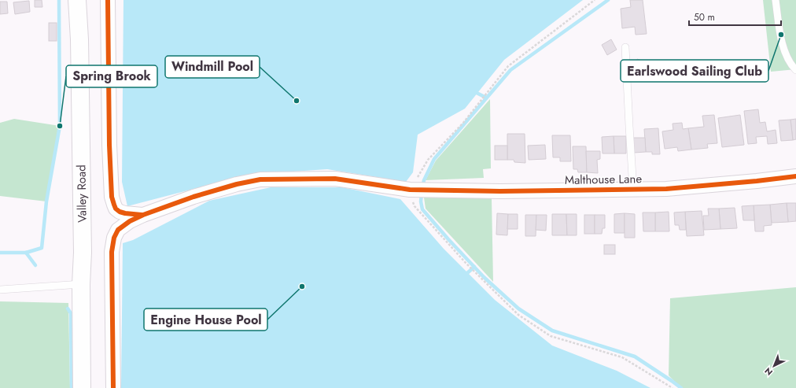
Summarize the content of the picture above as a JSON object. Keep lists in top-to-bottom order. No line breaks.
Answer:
{"streets":{"street":["Malthouse Lane","Valley Road"]},"places":["Earlswood Sailing Club","Windmill Pool","Spring Brook","Engine House Pool"],"scale_bar":"50 m","north":"bottom left"}
